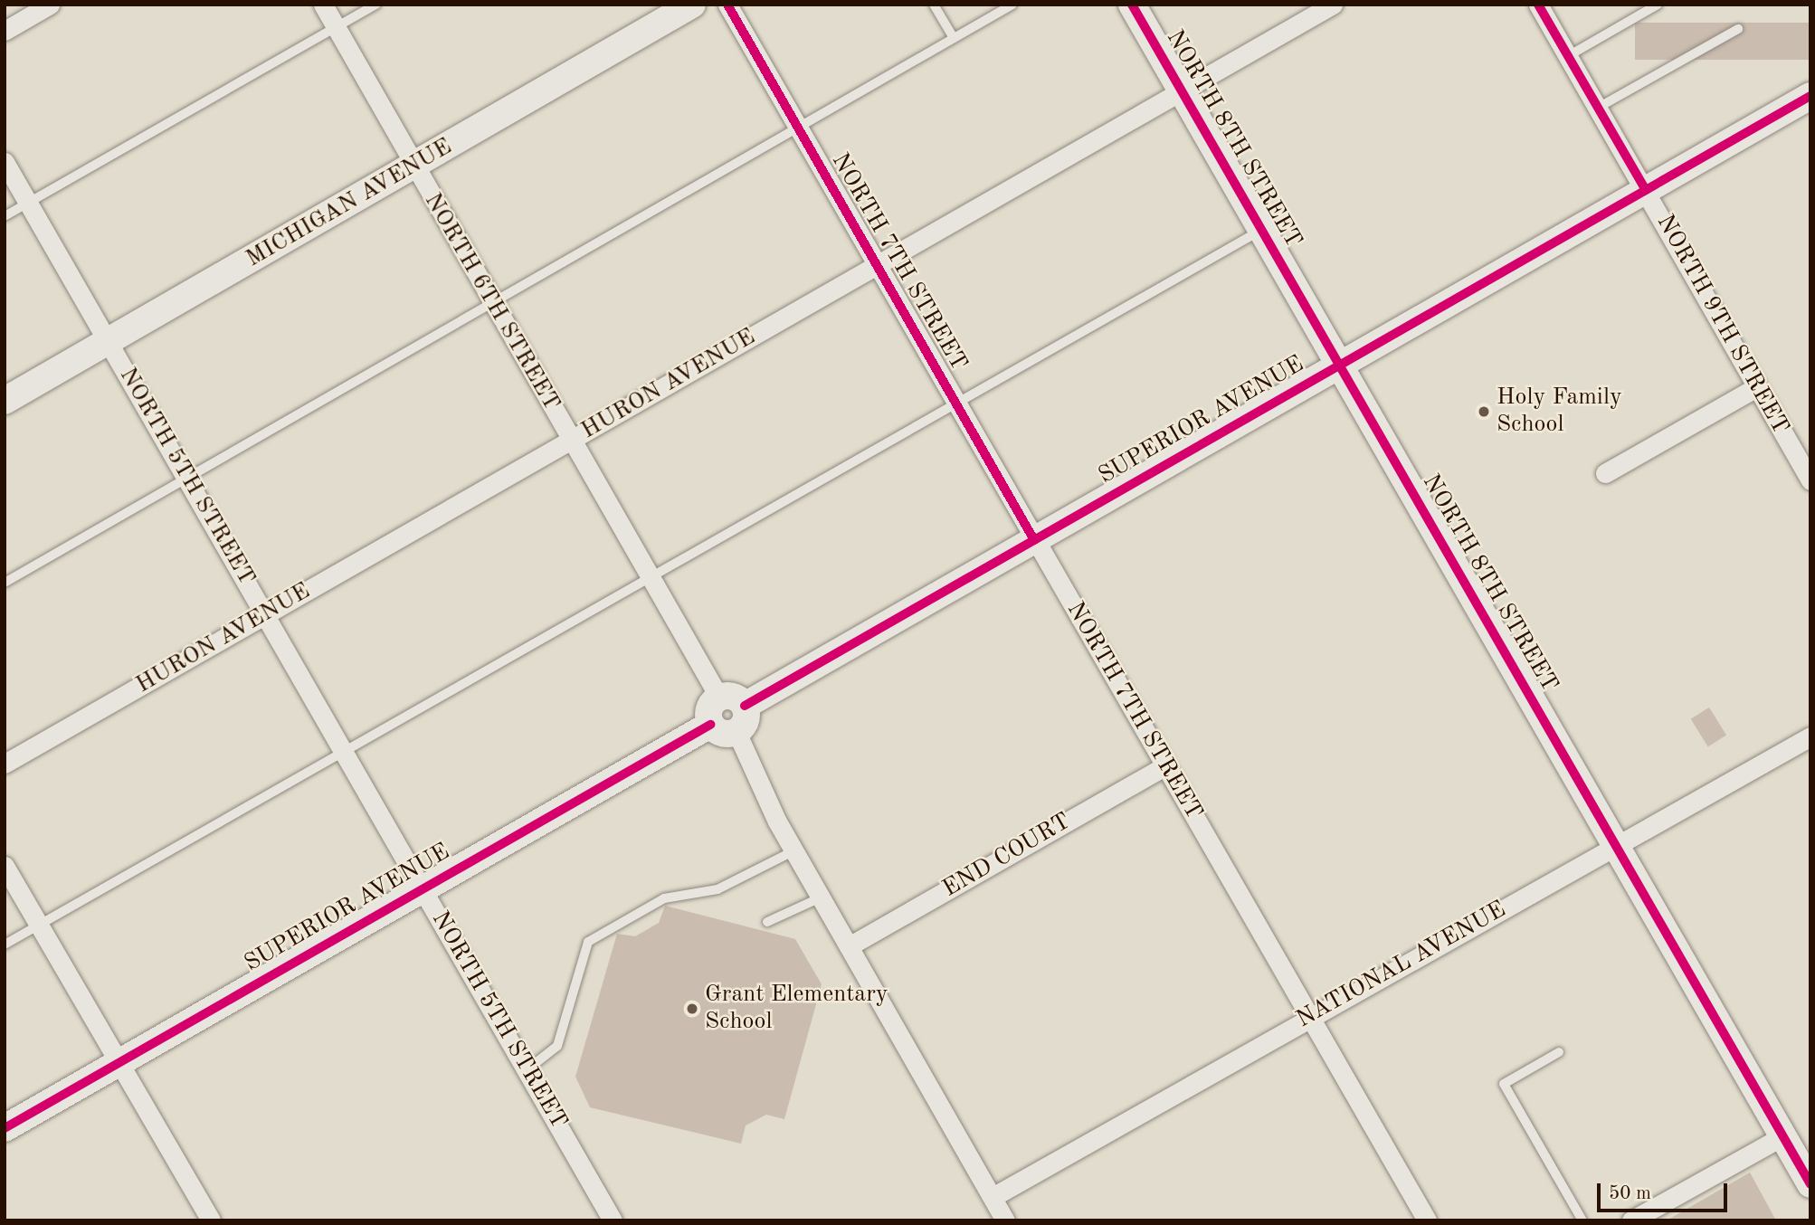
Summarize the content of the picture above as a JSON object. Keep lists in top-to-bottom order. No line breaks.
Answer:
{"streets":{"street":["NORTH 8TH STREET","MICHIGAN AVENUE","NORTH 7TH STREET","NORTH 6TH STREET","NORTH 9TH STREET","HURON AVENUE","SUPERIOR AVENUE","NORTH 5TH STREET","END COURT","NATIONAL AVENUE"]},"crossings":[["NORTH 8TH STREET","HURON AVENUE"],["NORTH 8TH STREET","SUPERIOR AVENUE"],["NORTH 8TH STREET","NATIONAL AVENUE"],["MICHIGAN AVENUE","NORTH 6TH STREET"],["MICHIGAN AVENUE","NORTH 5TH STREET"],["NORTH 7TH STREET","HURON AVENUE"],["NORTH 7TH STREET","SUPERIOR AVENUE"],["NORTH 7TH STREET","END COURT"],["NORTH 7TH STREET","NATIONAL AVENUE"],["NORTH 6TH STREET","HURON AVENUE"],["NORTH 6TH STREET","SUPERIOR AVENUE"],["NORTH 9TH STREET","SUPERIOR AVENUE"],["HURON AVENUE","NORTH 5TH STREET"],["SUPERIOR AVENUE","NORTH 5TH STREET"]],"places":["Holy Family School","Grant Elementary School"],"scale_bar":"50 m"}
